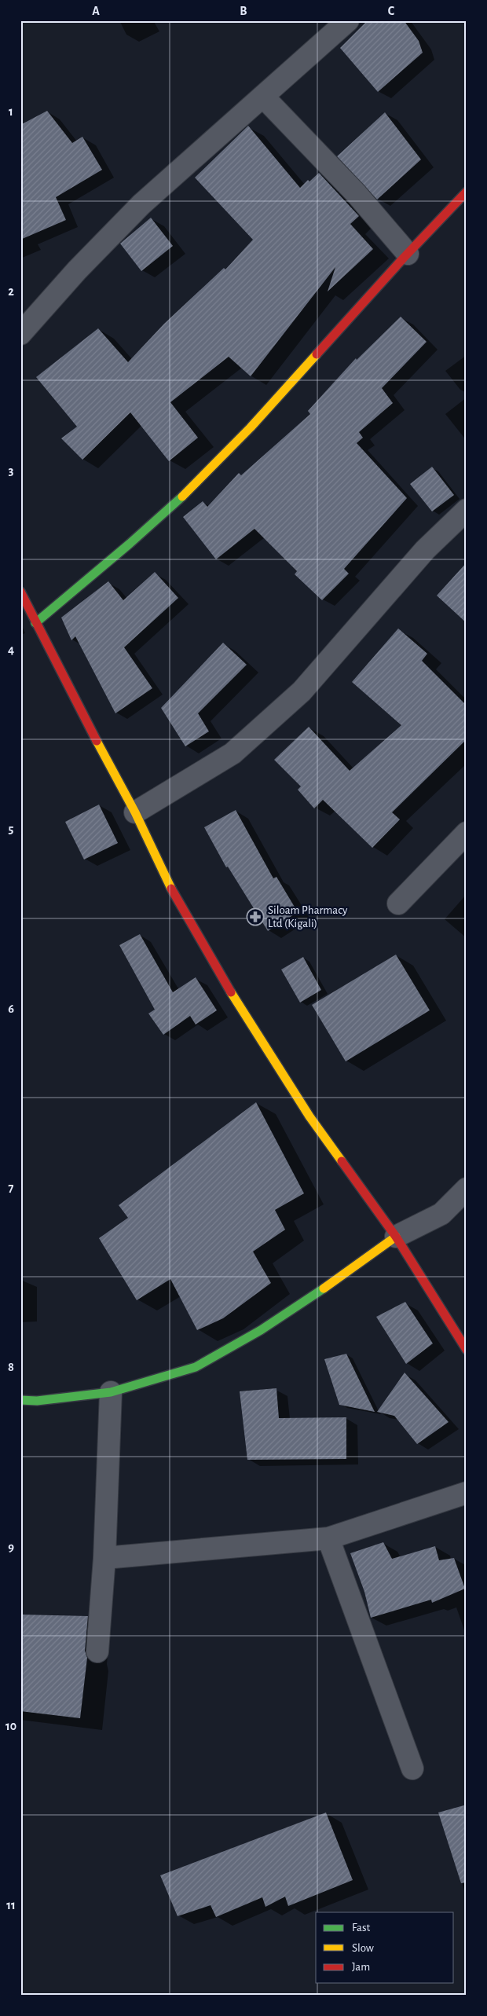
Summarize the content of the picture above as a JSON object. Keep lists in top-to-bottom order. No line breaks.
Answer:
{"places":{"pharmacy":["Siloam Pharmacy Ltd (Kigali)"]},"legend":["Fast","Slow","Jam"],"grid":{"columns":["A","B","C"],"rows":["1","2","3","4","5","6","7","8","9","10","11"]}}
